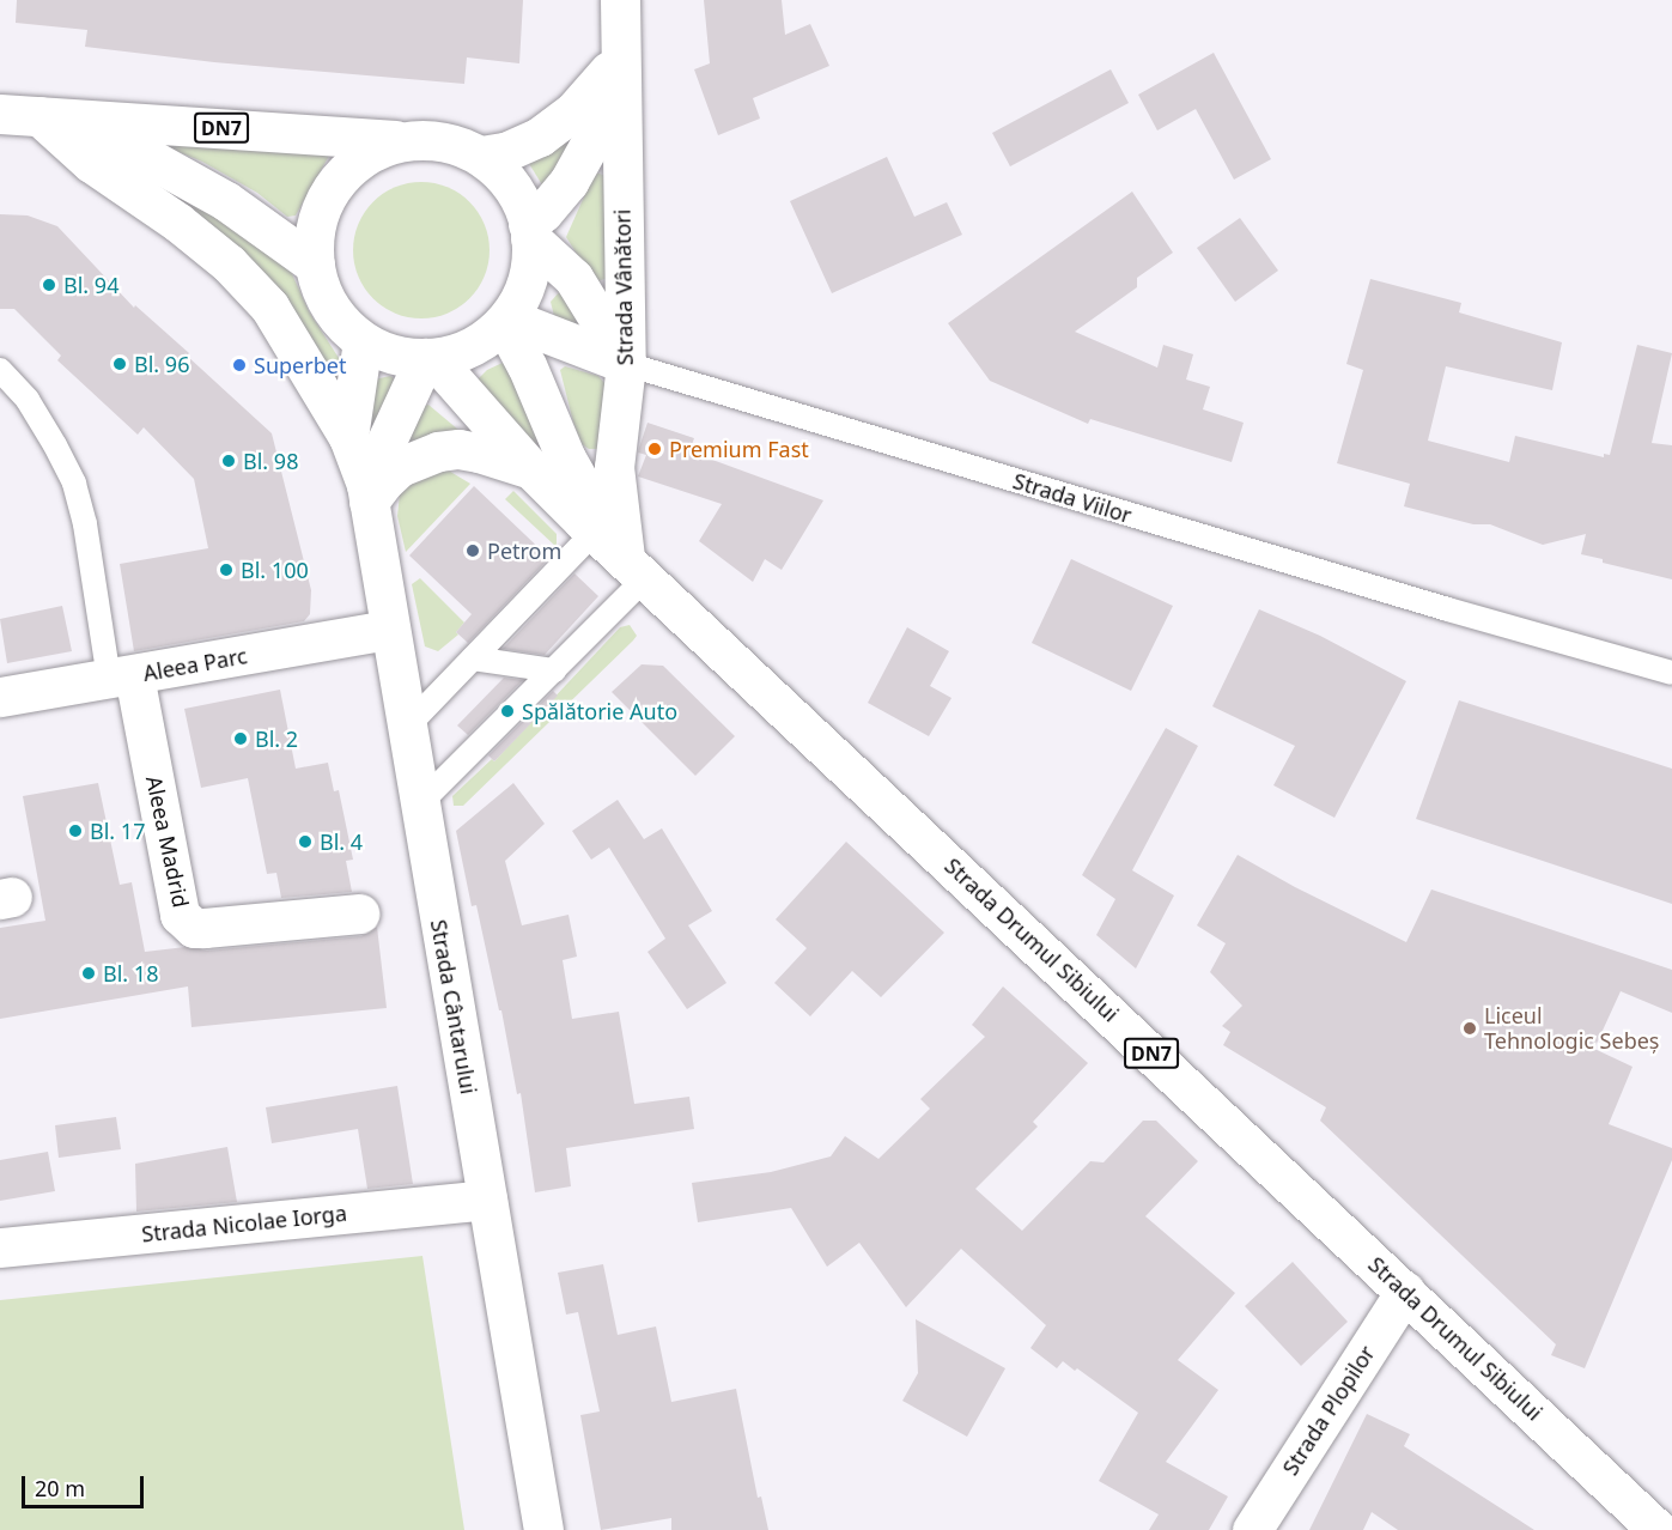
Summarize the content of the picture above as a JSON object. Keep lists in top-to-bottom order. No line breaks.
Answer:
{"streets":{"street":["DN7","Strada Vânători","Aleea Parc","Aleea Madrid","Strada Drumul Sibiului","Strada Cântarului","Strada Nicolae Iorga","Strada Plopilor"],"lane":["Strada Viilor"]},"crossings":[["DN7","Strada Vânători"],["DN7","Strada Drumul Sibiului"],["DN7","Strada Cântarului"],["Strada Vânători","Strada Viilor"],["Strada Vânători","Strada Drumul Sibiului"],["Strada Vânători","Strada Cântarului"],["Aleea Parc","Aleea Madrid"],["Aleea Parc","Strada Cântarului"],["Strada Drumul Sibiului","Strada Cântarului"],["Strada Drumul Sibiului","Strada Plopilor"],["Strada Cântarului","Strada Nicolae Iorga"]],"places":["Bl. 94","Bl. 96","Superbet","Premium Fast","Bl. 98","Petrom","Bl. 100","Spălătorie Auto","Bl. 2","Bl. 17","Bl. 4","Bl. 18","Liceul Tehnologic Sebeș"],"scale_bar":"20 m"}
